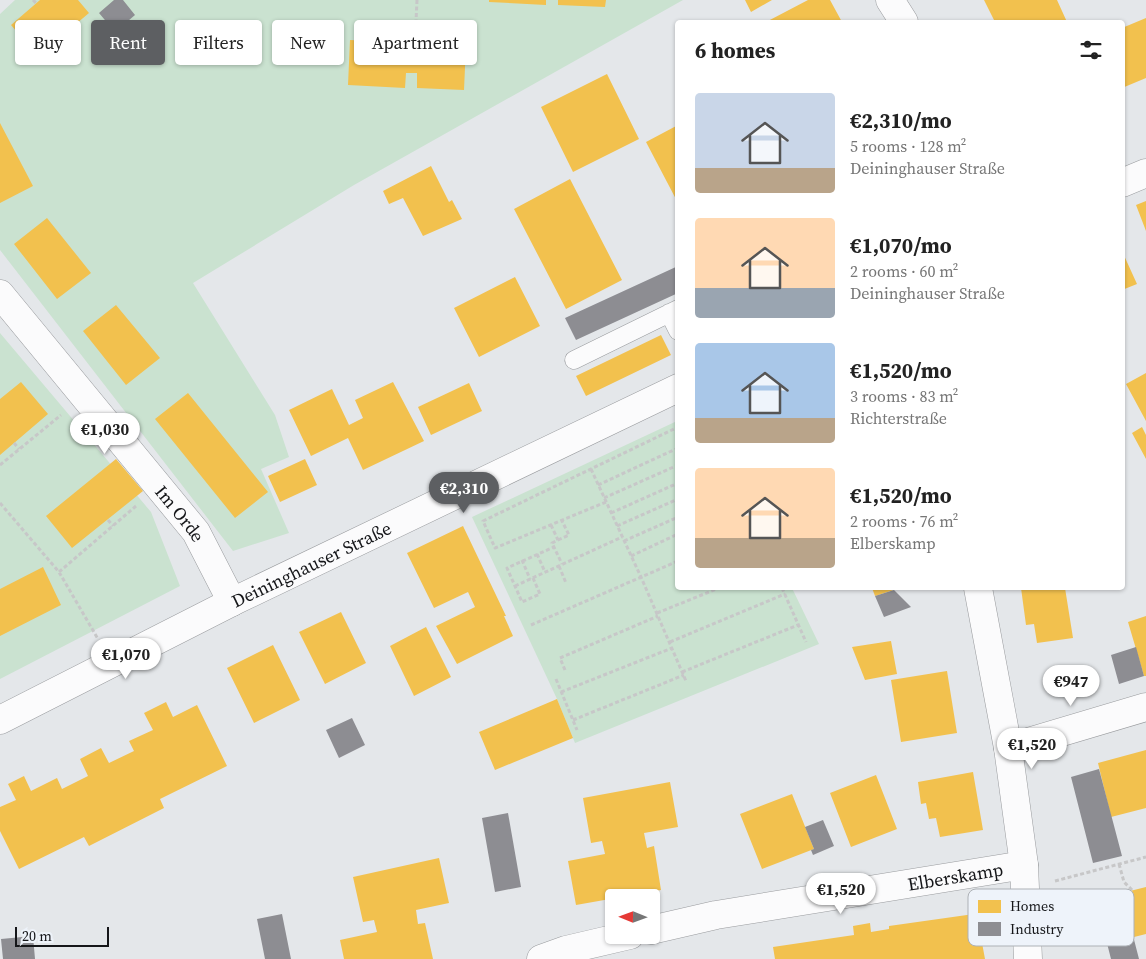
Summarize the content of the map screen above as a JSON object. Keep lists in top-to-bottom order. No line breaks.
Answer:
{"streets":{"street":["Im Orde","Deininghauser Straße","Elberskamp"]},"crossings":[["Im Orde","Deininghauser Straße"]],"legend":["Homes","Industry"],"scale_bar":"20 m","north":"left","page":{"chip":["Buy","Rent","Filters","New","Apartment"],"heading":"6 homes","list":[{"name":"€2,310/mo","note":"5 rooms · 128 m² · Deininghauser Straße"},{"name":"€1,070/mo","note":"2 rooms · 60 m² · Deininghauser Straße"},{"name":"€1,520/mo","note":"3 rooms · 83 m² · Richterstraße"},{"name":"€1,520/mo","note":"2 rooms · 76 m² · Elberskamp"}],"price":["€1,030","€2,310","€1,070","€947","€1,520","€1,520"],"scale":"20 m"}}
